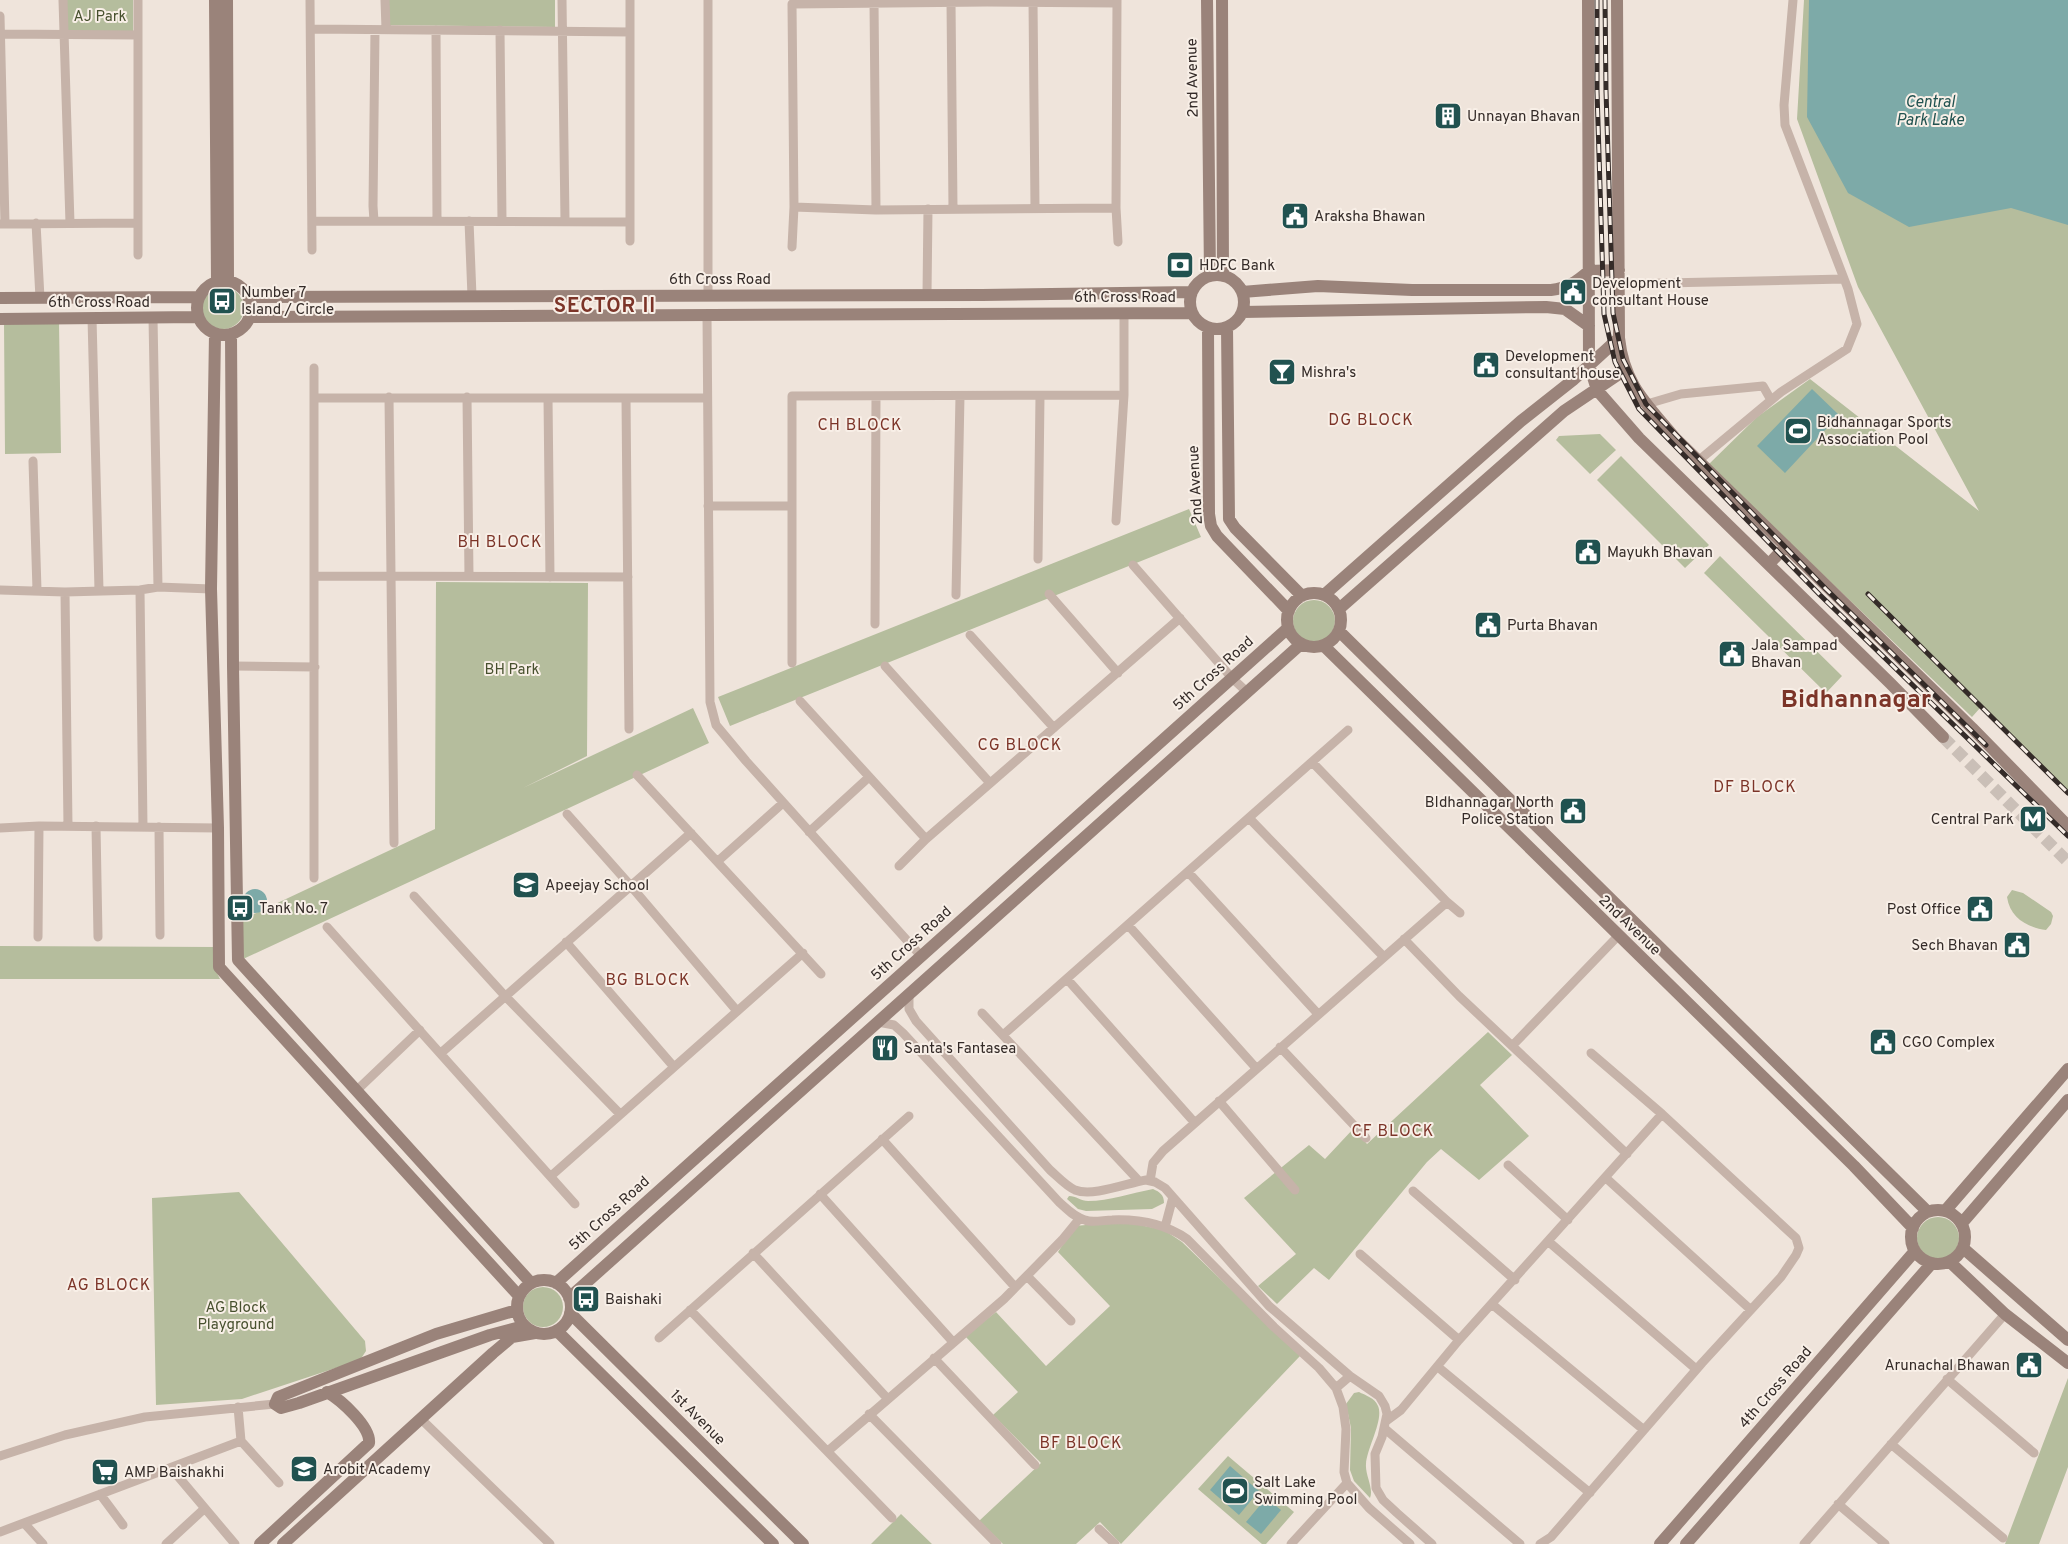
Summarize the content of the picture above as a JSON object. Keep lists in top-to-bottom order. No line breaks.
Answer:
{"streets":{"street":["2nd Avenue","6th Cross Road","5th Cross Road","4th Cross Road","1st Avenue"]},"crossings":[["2nd Avenue","6th Cross Road"],["2nd Avenue","5th Cross Road"],["2nd Avenue","4th Cross Road"],["5th Cross Road","1st Avenue"]],"districts":["SECTOR II","DG BLOCK","CH BLOCK","BH BLOCK","Bidhannagar","CG BLOCK","DF BLOCK","BG BLOCK","CF BLOCK","AG BLOCK","BF BLOCK"],"water":["Central Park Lake"],"parks":["AJ Park","BH Park","AG Block Playground"],"places":{"building":["Unnayan Bhavan"],"public building":["Araksha Bhawan","Development consultant House","Development consultant house","Mayukh Bhavan","Purta Bhavan","Jala Sampad Bhavan","BIdhannagar North Police Station","Post Office","Sech Bhavan","CGO Complex","Arunachal Bhawan"],"bank":["HDFC Bank"],"bus stop":["Number 7 Island / Circle","Tank No. 7","Baishaki"],"bar":["Mishra's"],"sports":["Bidhannagar Sports Association Pool","Salt Lake Swimming Pool"],"metro station":["Central Park"],"school or university":["Apeejay School","Arobit Academy"],"restaurant":["Santa's Fantasea"],"supermarket":["AMP Baishakhi"]}}
